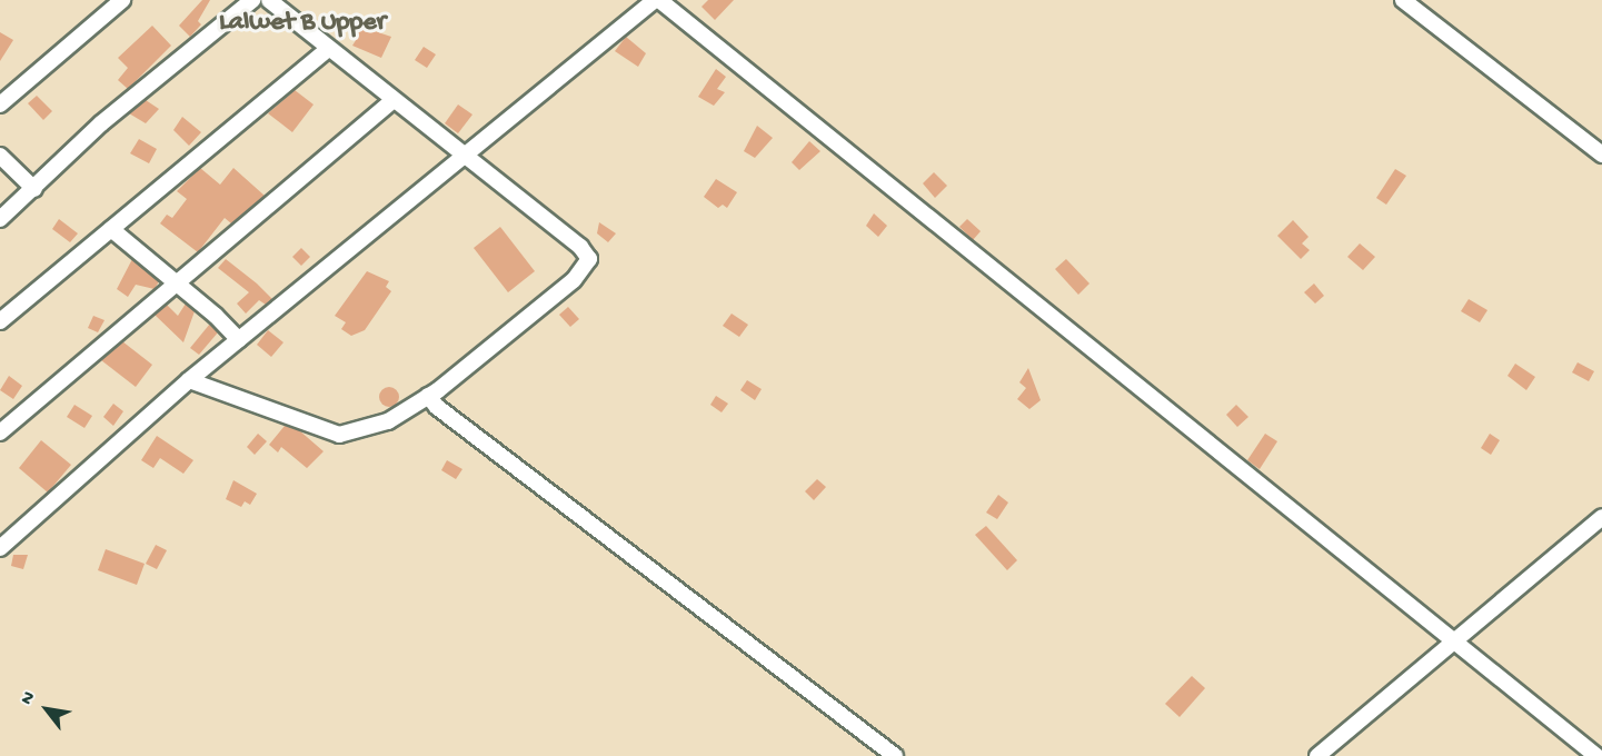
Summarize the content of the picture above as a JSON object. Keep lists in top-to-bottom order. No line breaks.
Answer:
{"districts":["Lalwet B Upper"],"north":"top left"}
